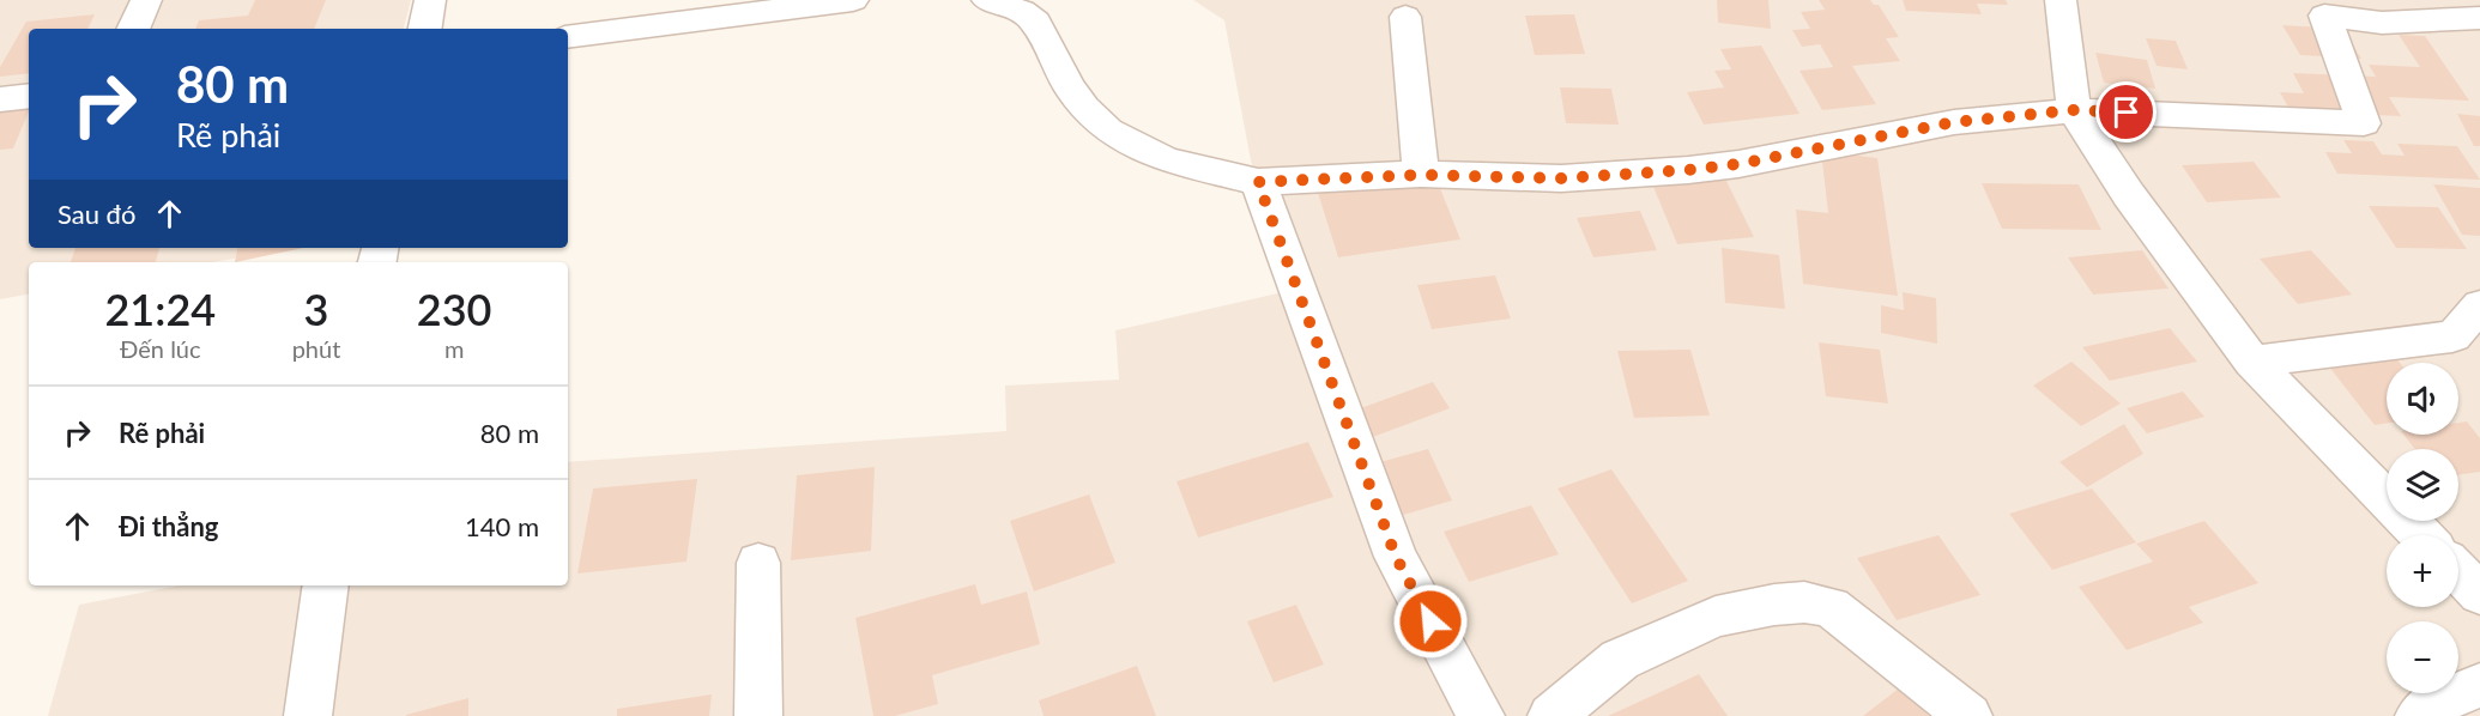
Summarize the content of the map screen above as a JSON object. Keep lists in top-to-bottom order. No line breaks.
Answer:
{"page":{"turn":["80 m","Rẽ phải"],"then":"Sau đó","eta":["21:24","Đến lúc","3","phút","230","m"],"map_buttons":["+","−"],"list":[{"name":"Rẽ phải","value":"80 m"},{"name":"Đi thẳng","value":"140 m"}]}}
